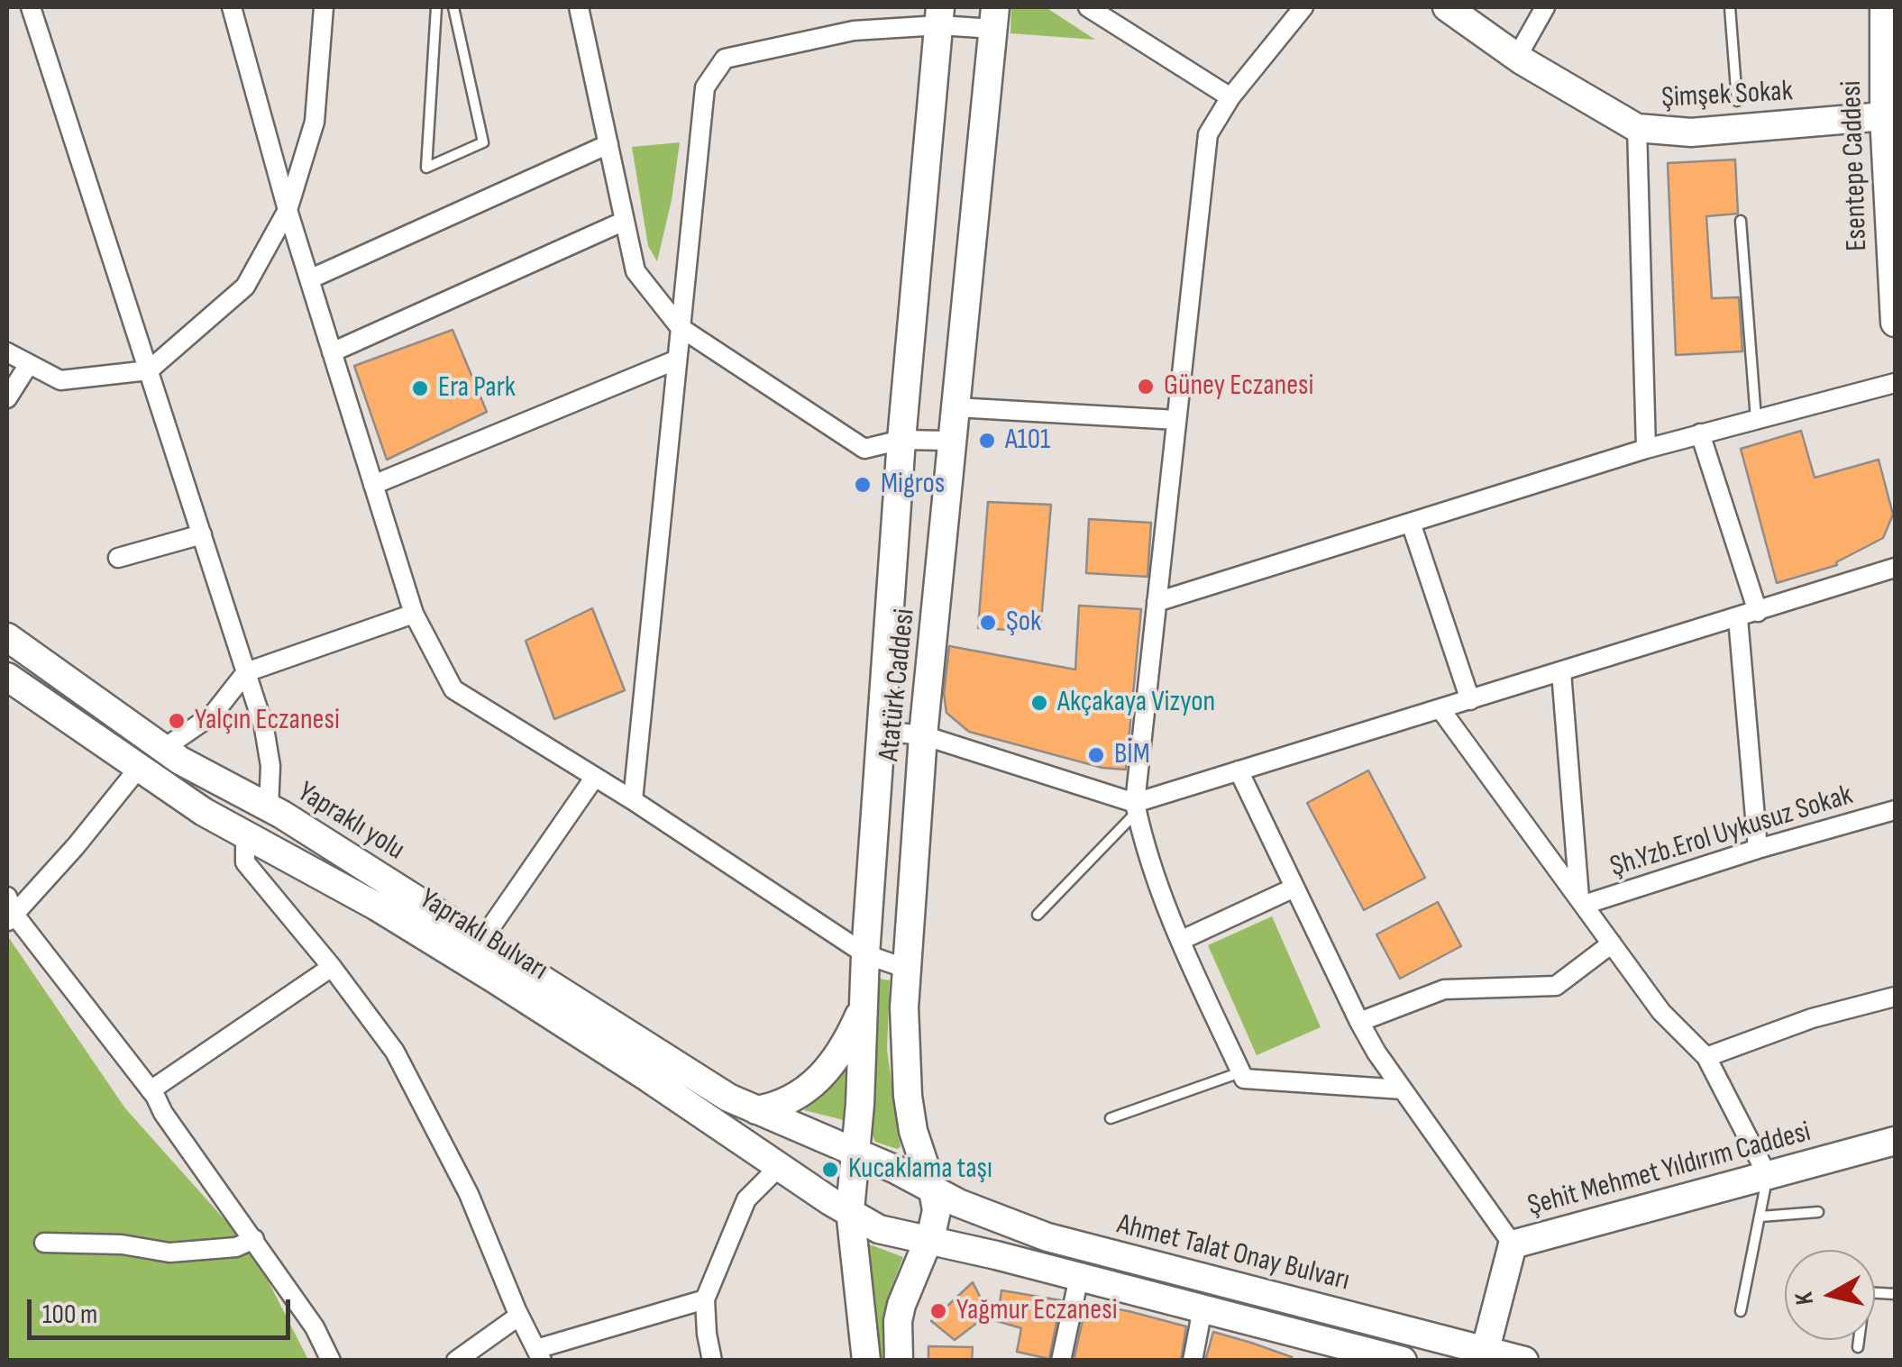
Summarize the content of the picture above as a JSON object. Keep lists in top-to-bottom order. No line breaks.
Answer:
{"streets":{"main road":["Şimşek Sokak","Esentepe Caddesi","Atatürk Caddesi","Yapraklı yolu","Yapraklı Bulvarı","Şehit Mehmet Yıldırım Caddesi","Ahmet Talat Onay Bulvarı"],"street":["Şh.Yzb.Erol Uykusuz Sokak"]},"crossings":[["Şimşek Sokak","Esentepe Caddesi"],["Atatürk Caddesi","Yapraklı yolu"],["Atatürk Caddesi","Yapraklı Bulvarı"],["Atatürk Caddesi","Ahmet Talat Onay Bulvarı"],["Yapraklı Bulvarı","Ahmet Talat Onay Bulvarı"],["Şehit Mehmet Yıldırım Caddesi","Ahmet Talat Onay Bulvarı"]],"places":["Güney Eczanesi","Era Park","A101","Migros","Şok","Akçakaya Vizyon","Yalçın Eczanesi","BİM","Kucaklama taşı","Yağmur Eczanesi"],"scale_bar":"100 m","north":"left"}
